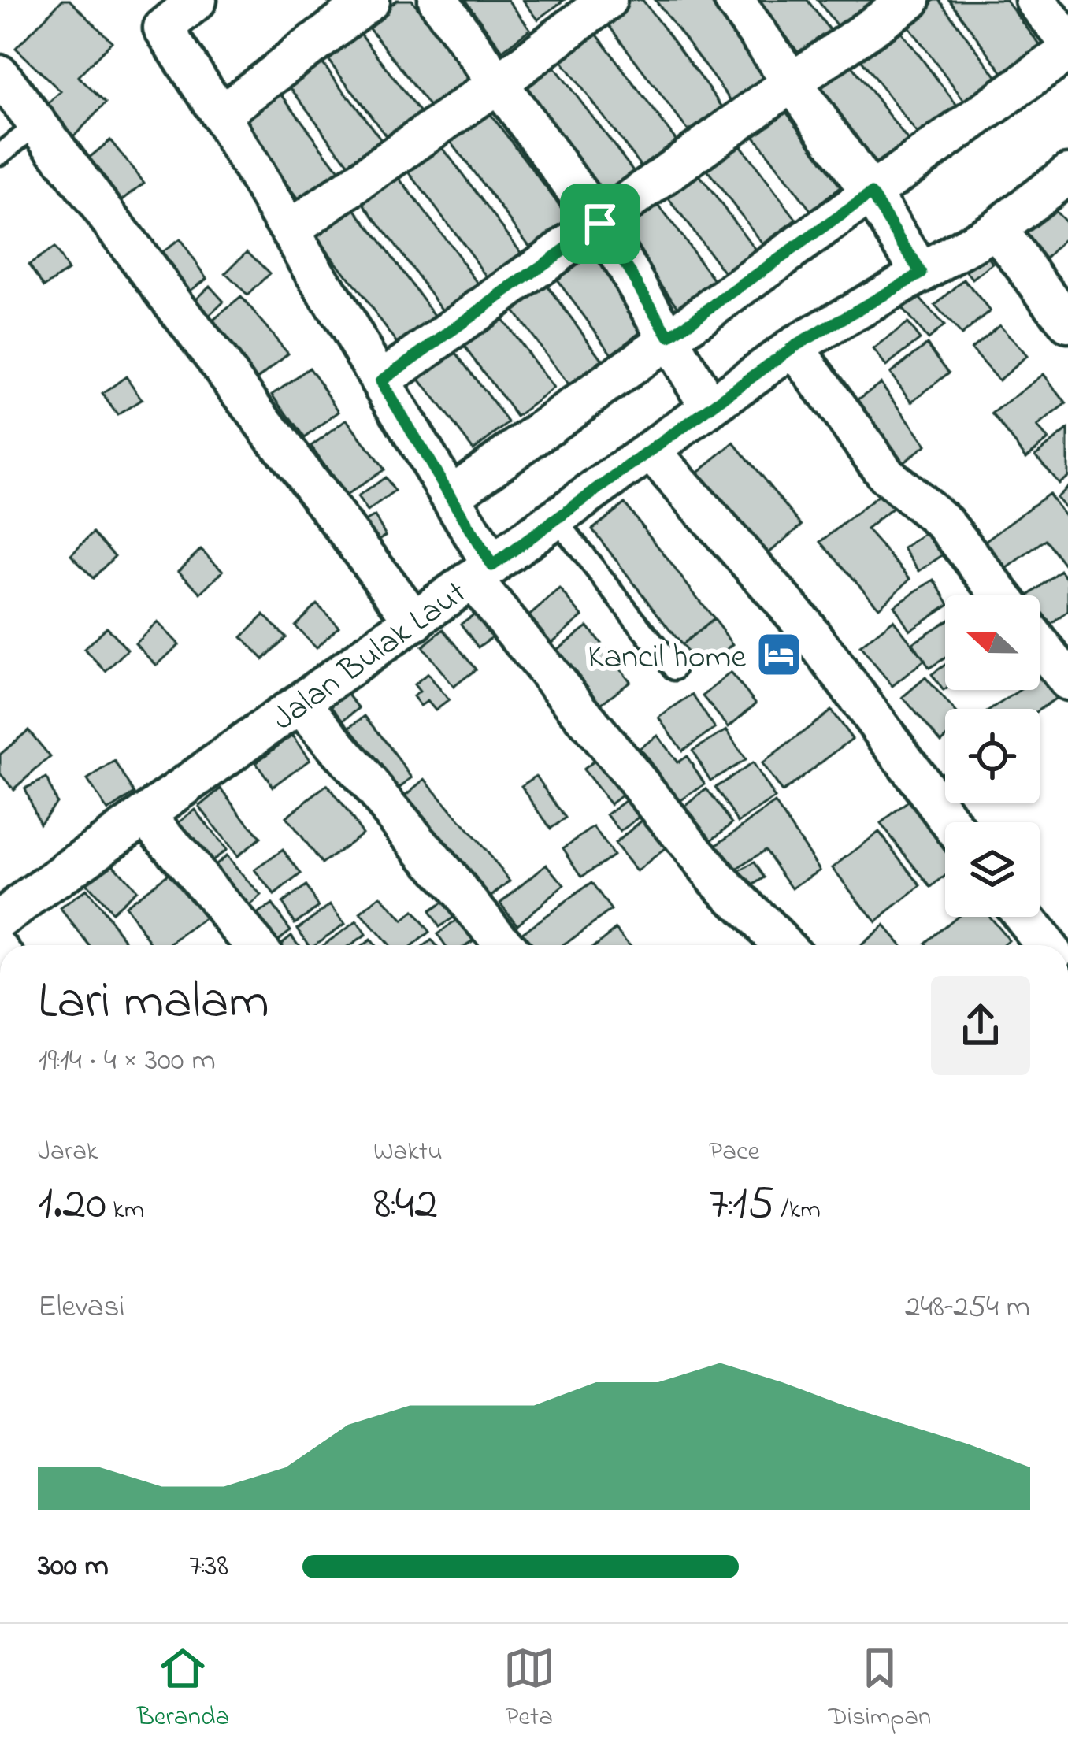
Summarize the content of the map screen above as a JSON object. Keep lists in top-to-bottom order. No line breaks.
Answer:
{"streets":{"street":["Jalan Bulak Laut"]},"places":{"hotel":["Kancil home"]},"north":"left","page":{"heading":["Lari malam","19:14 · 4 × 300 m"],"stats":[["Jarak","1.20 km"],["Waktu","8:42"],["Pace","7:15 /km"]],"chart":["Elevasi","248–254 m"],"list":[{"name":"300 m","note":"7:38"}],"tabs":["Beranda","Peta","Disimpan"]}}
